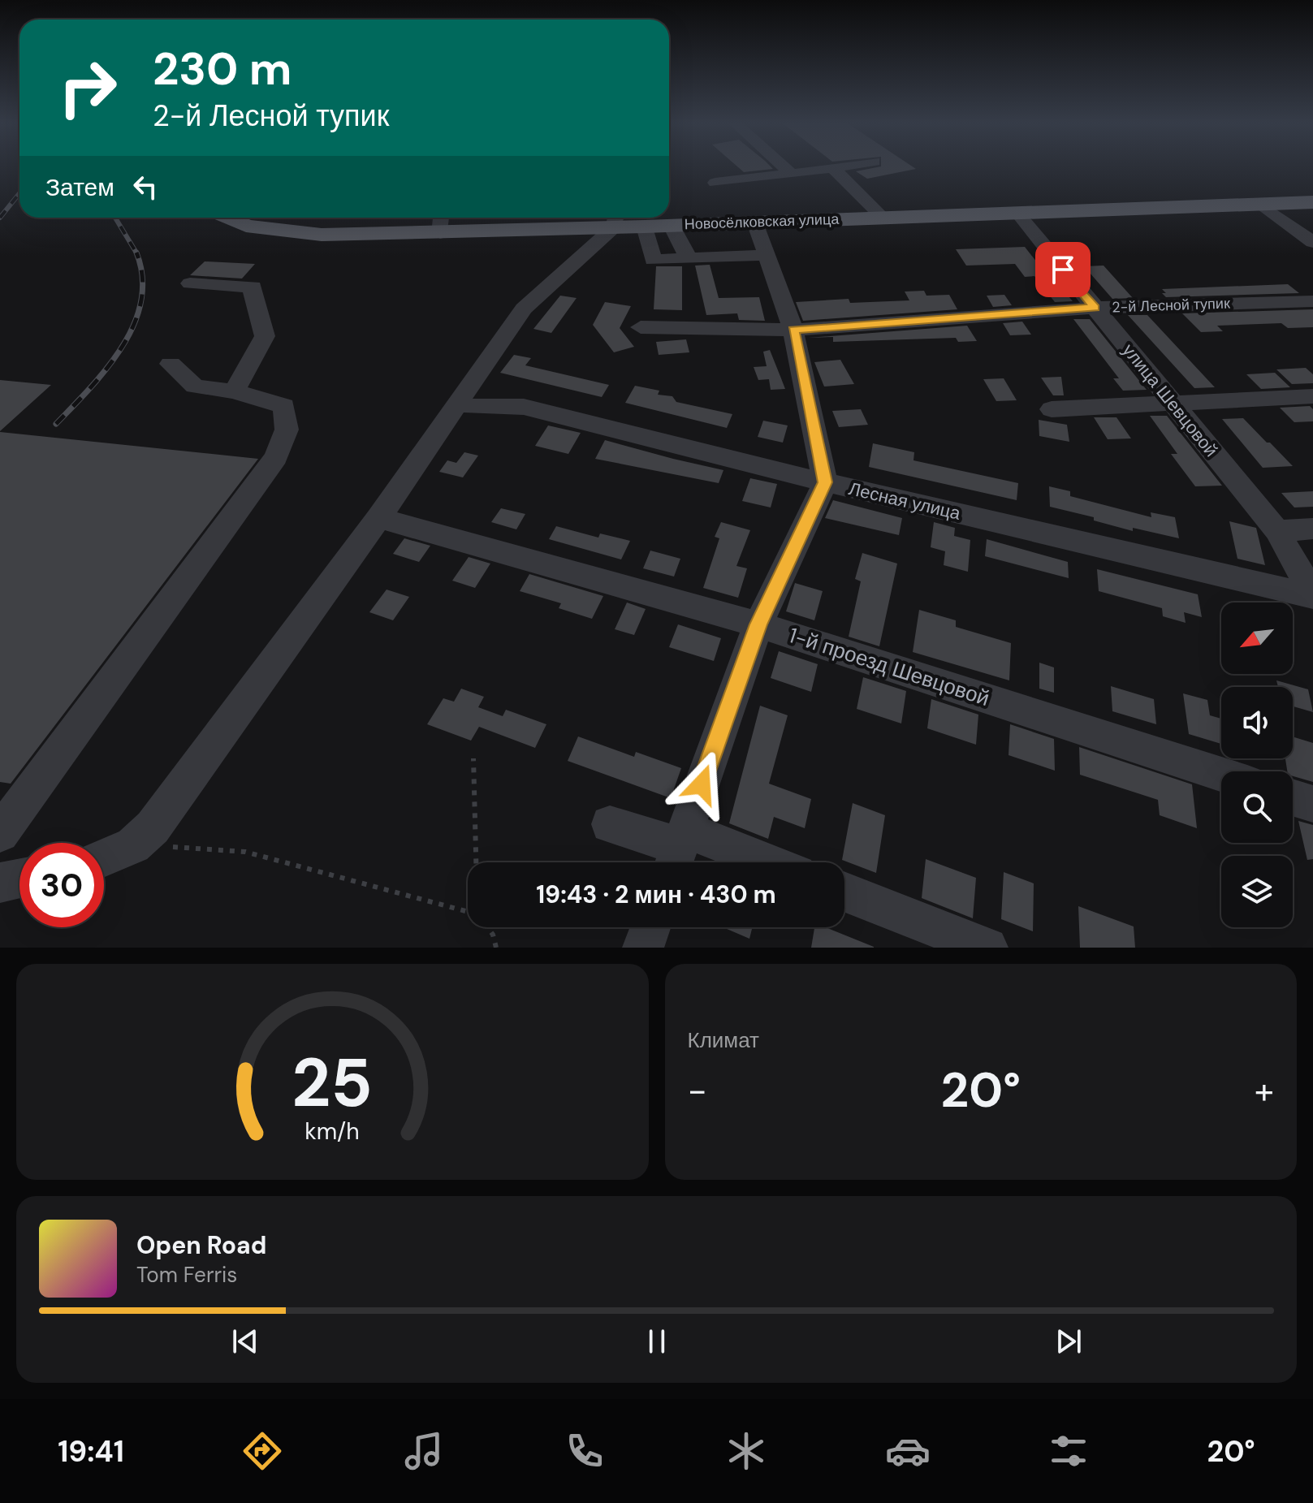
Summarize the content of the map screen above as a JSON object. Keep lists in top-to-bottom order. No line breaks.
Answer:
{"streets":{"main road":["Новосёлковская улица"],"street":["2-й Лесной тупик","улица Шевцовой","Лесная улица","1-й проезд Шевцовой"]},"crossings":[["Новосёлковская улица","улица Шевцовой"],["2-й Лесной тупик","улица Шевцовой"],["улица Шевцовой","Лесная улица"]],"north":"bottom left","page":{"turn":["230 m","2-й Лесной тупик"],"then":"Затем","limit":"30","trip":"19:43 · 2 мин · 430 m","tile":"Климат","heat":["−","20°","+"],"song":["Open Road","Tom Ferris"],"tabs":["19:41","20°"],"gauge":["25","km/h"]}}
